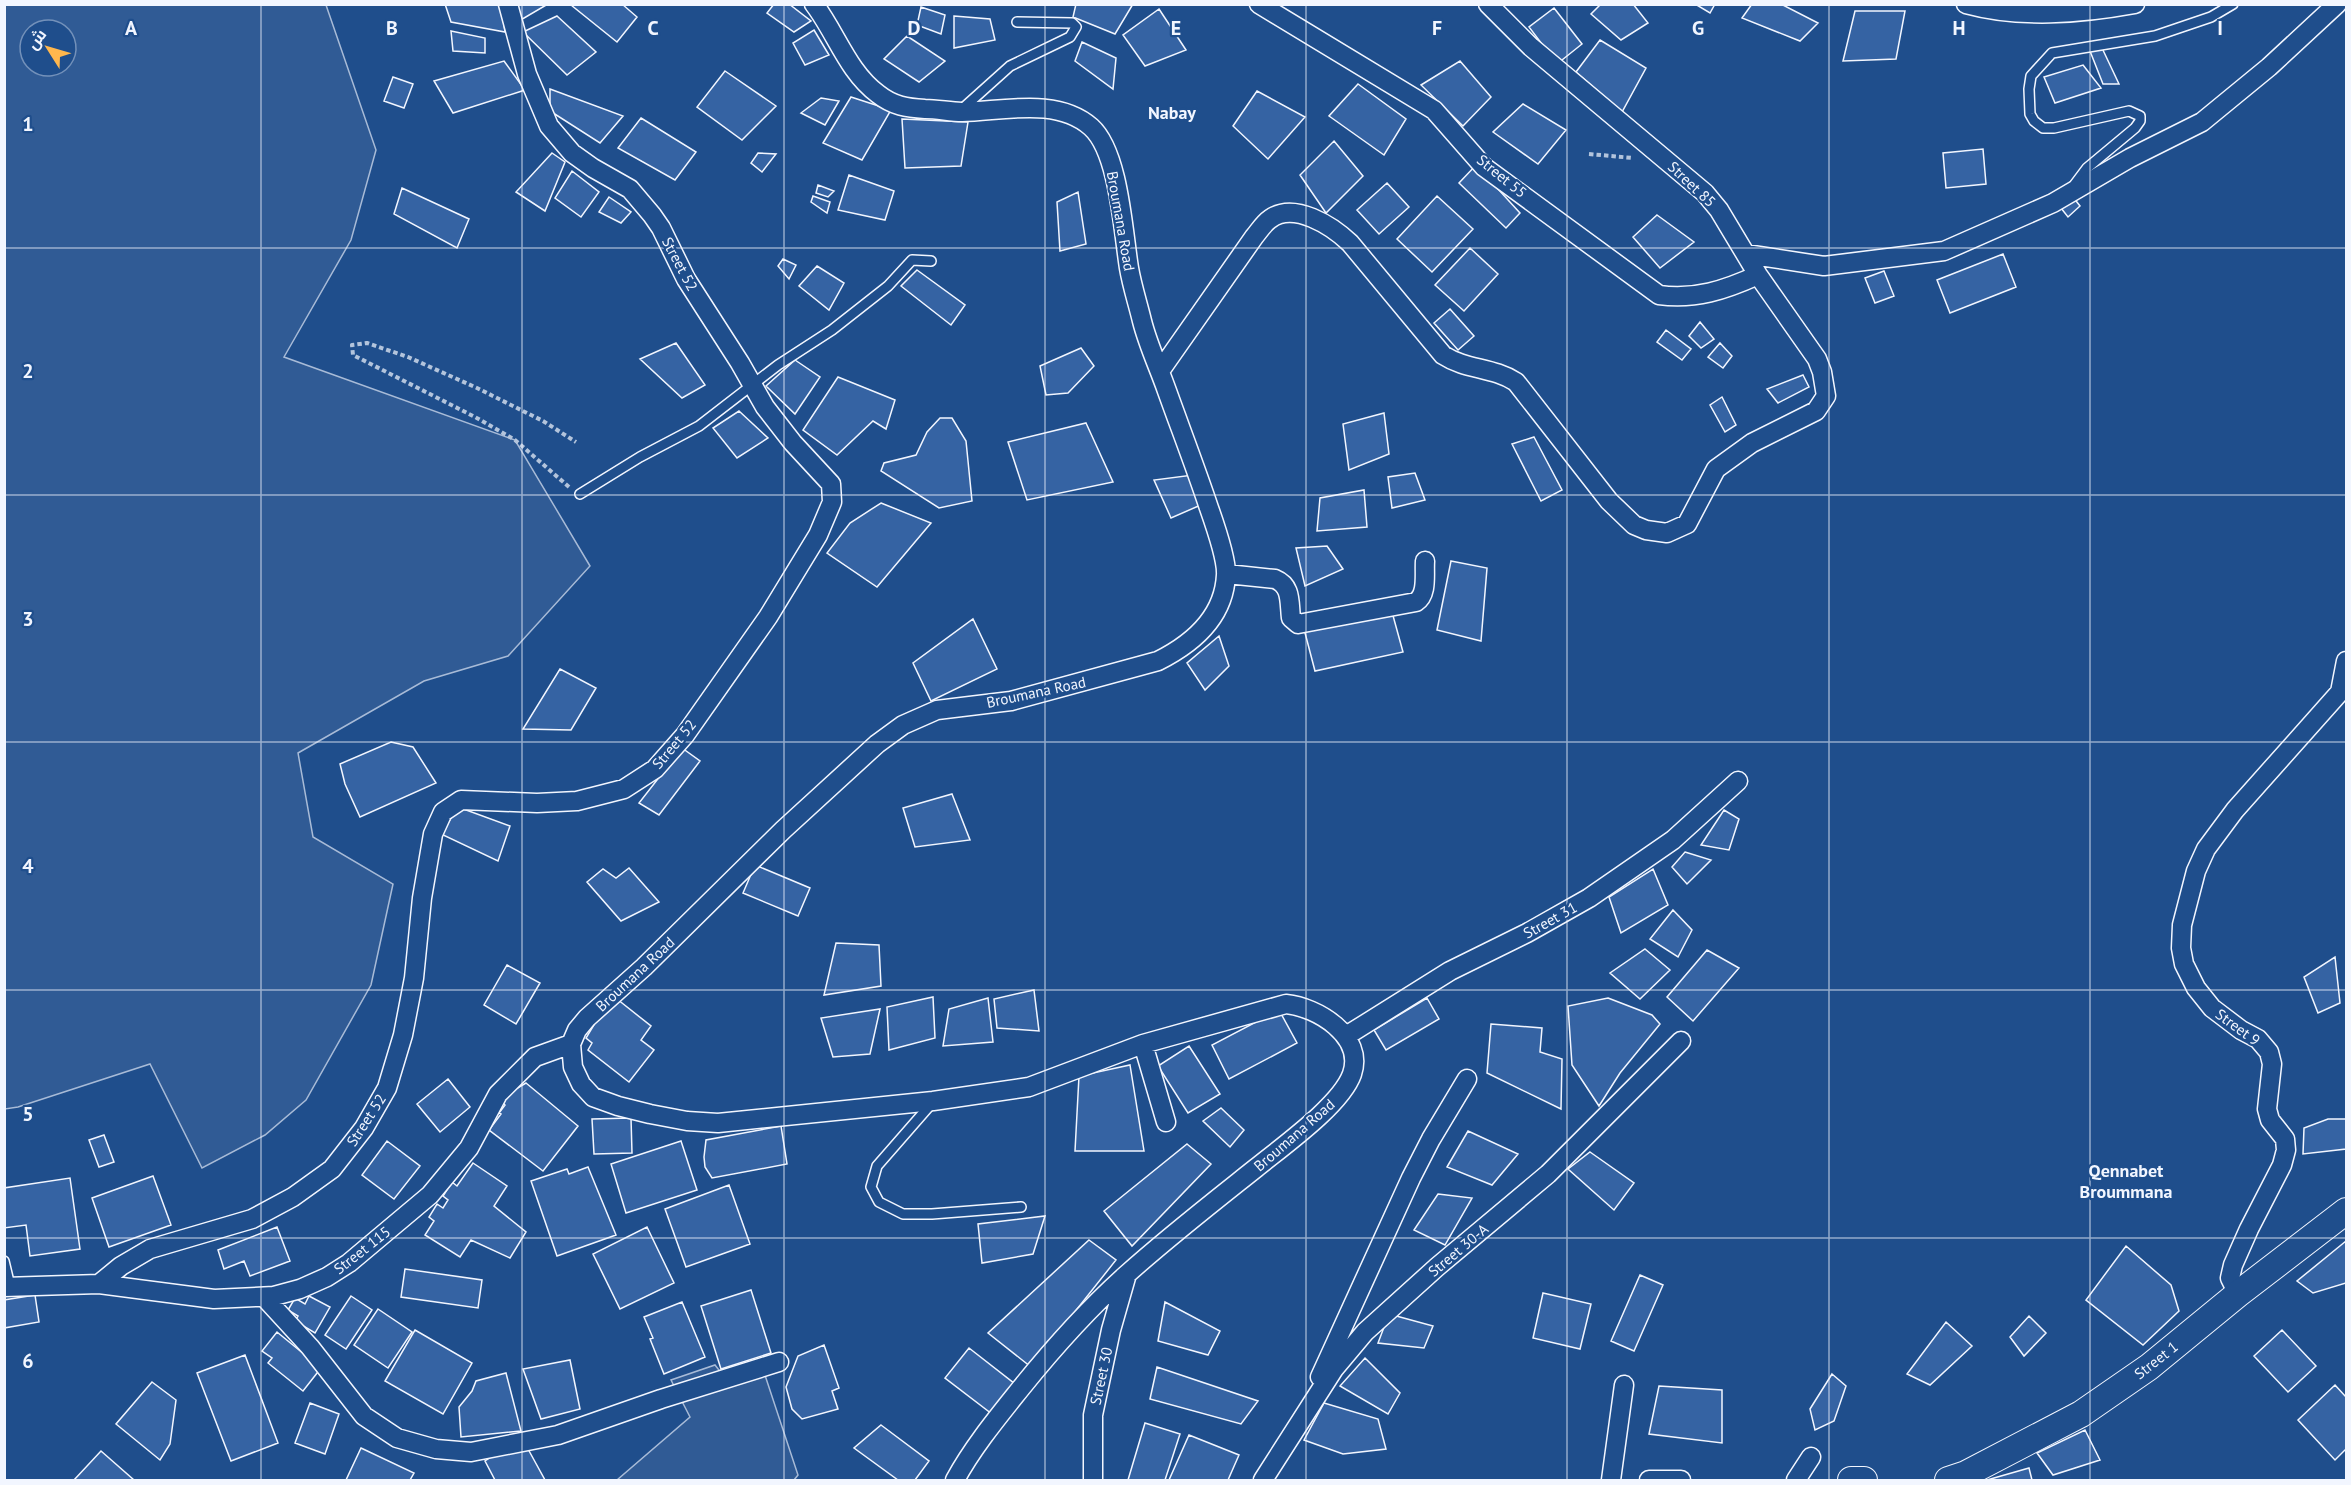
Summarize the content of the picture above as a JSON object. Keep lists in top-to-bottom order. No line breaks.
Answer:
{"streets":{"street":["Street 55","Street 85","Broumana Road","Street 52","Street 31","Street 9","Street 115","Street 30-A","Street 1","Street 30"]},"crossings":[["Street 55","Street 85"],["Street 85","Broumana Road"],["Broumana Road","Street 31"],["Broumana Road","Street 115"],["Broumana Road","Street 30"],["Street 52","Street 115"],["Street 9","Street 1"]],"districts":["Nabay","Qennabet Broummana"],"north":"top left","grid":{"columns":["A","B","C","D","E","F","G","H","I"],"rows":["1","2","3","4","5","6"]}}
